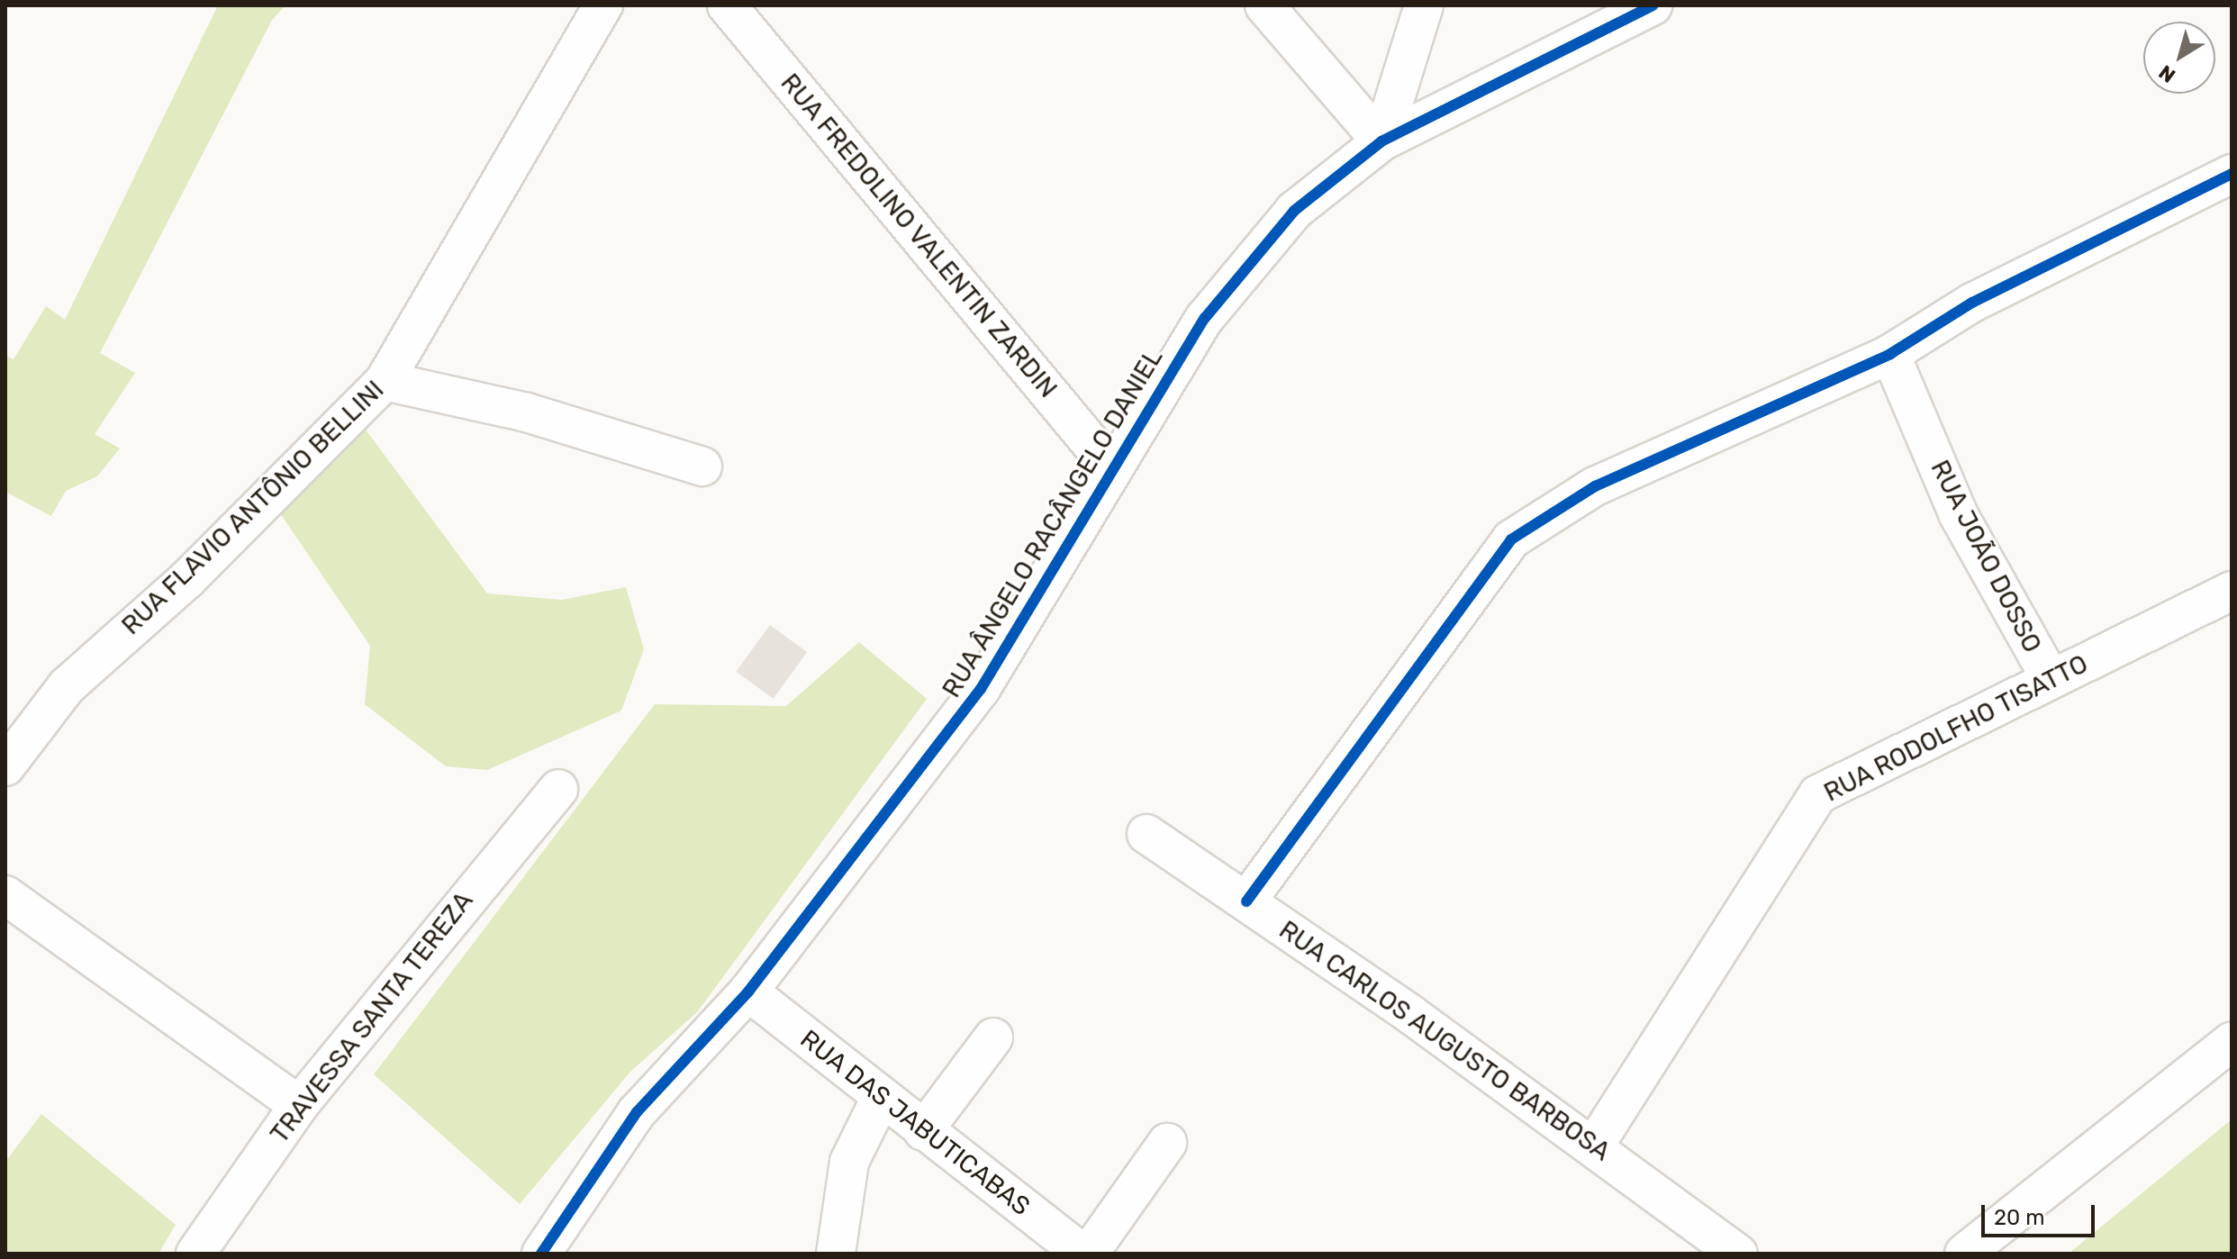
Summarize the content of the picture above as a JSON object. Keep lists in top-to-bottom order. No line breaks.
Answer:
{"streets":{"street":["RUA FREDOLINO VALENTIN ZARDIN","RUA FLAVIO ANTÔNIO BELLINI","RUA ÂNGELO RACÂNGELO DANIEL","RUA JOÃO DOSSO","RUA RODOLFHO TISATTO","TRAVESSA SANTA TEREZA","RUA CARLOS AUGUSTO BARBOSA","RUA DAS JABUTICABAS"]},"crossings":[["RUA FREDOLINO VALENTIN ZARDIN","RUA ÂNGELO RACÂNGELO DANIEL"],["RUA ÂNGELO RACÂNGELO DANIEL","RUA DAS JABUTICABAS"],["RUA JOÃO DOSSO","RUA RODOLFHO TISATTO"],["RUA RODOLFHO TISATTO","RUA CARLOS AUGUSTO BARBOSA"]],"scale_bar":"20 m","north":"bottom left"}
